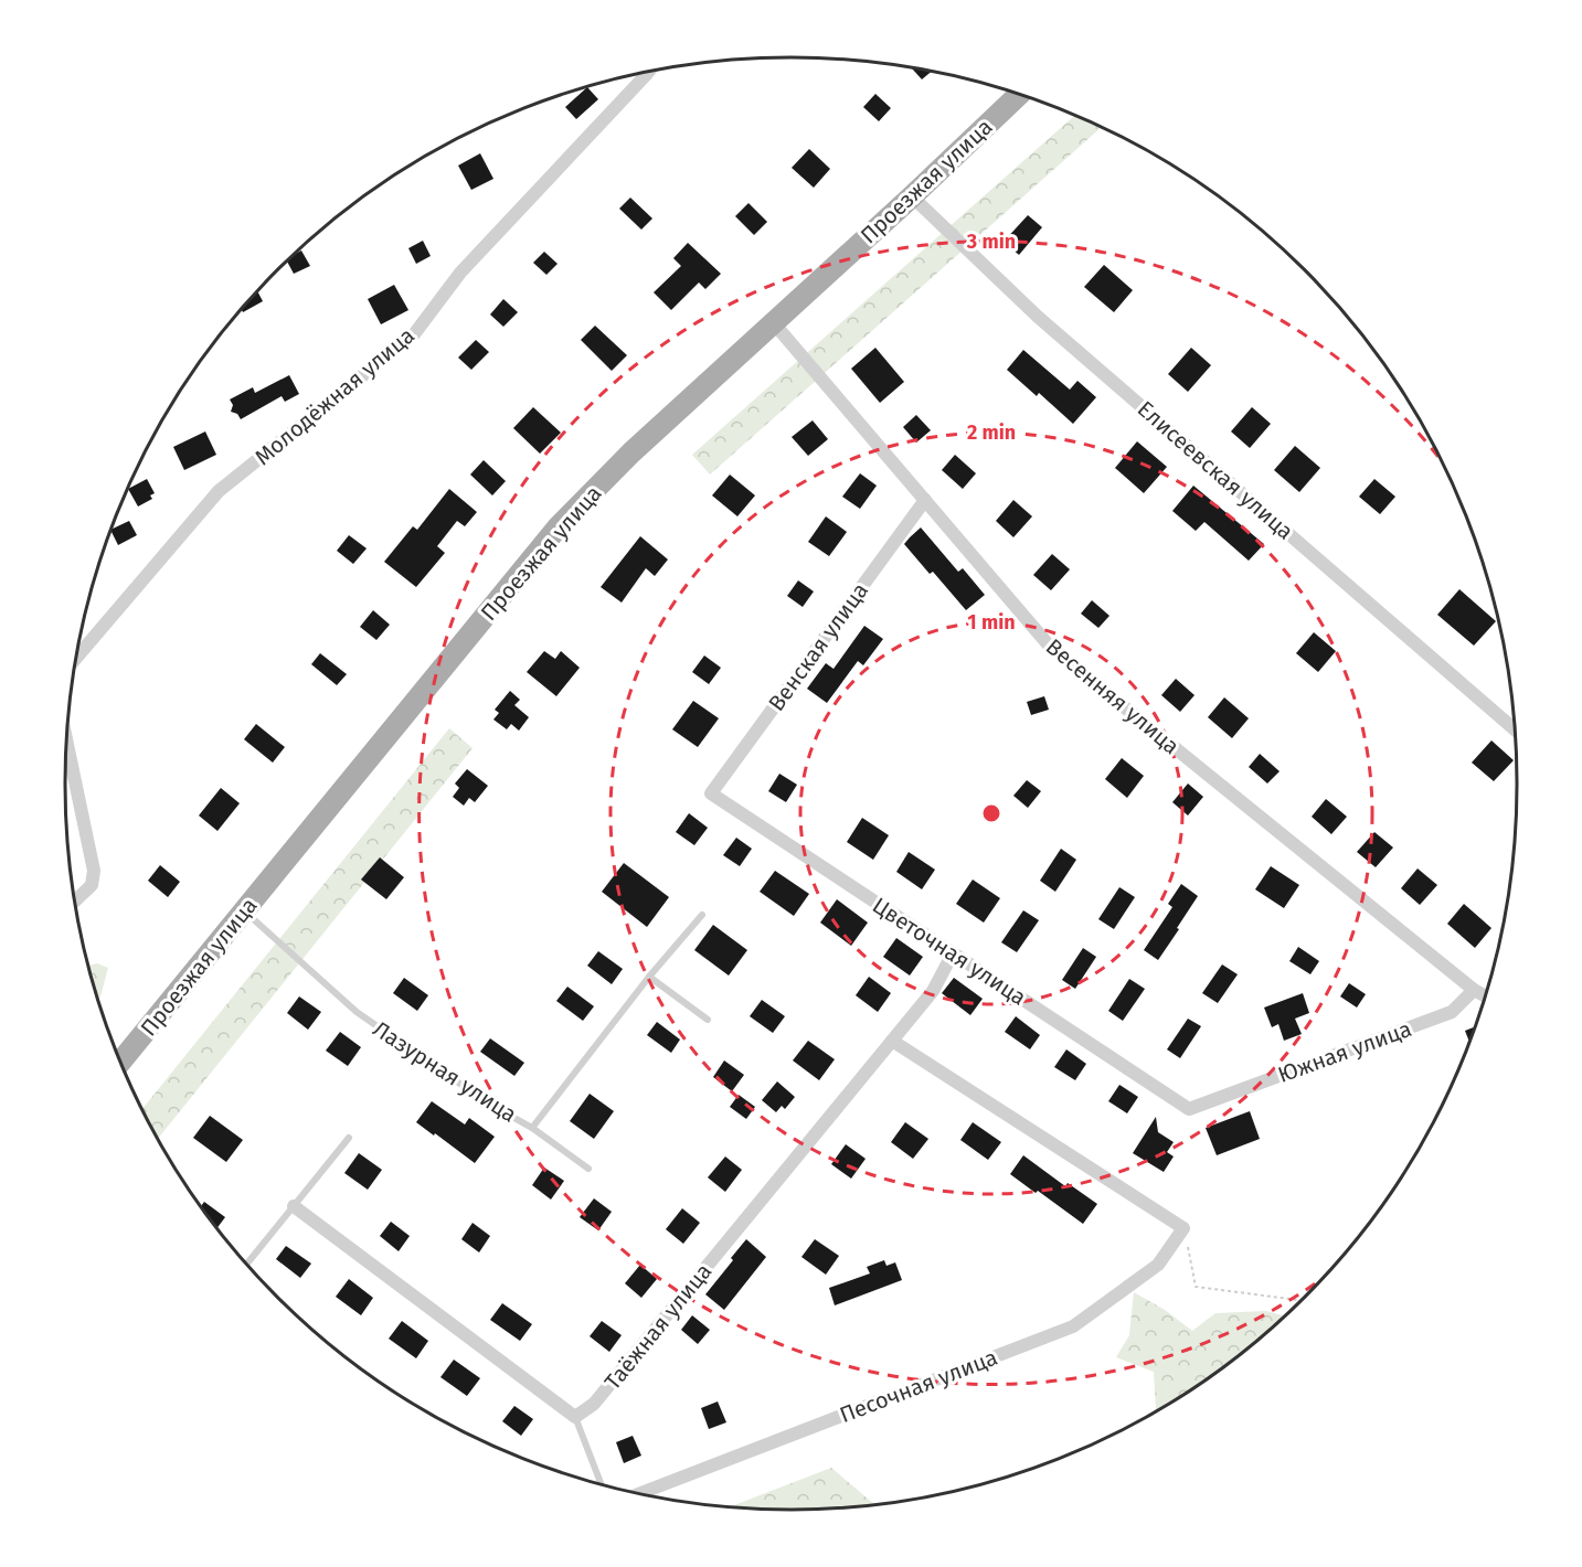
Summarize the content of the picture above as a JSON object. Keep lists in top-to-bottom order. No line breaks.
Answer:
{"streets":{"main road":["Проезжая улица"],"street":["Молодёжная улица","Елисеевская улица","Венская улица","Весенняя улица","Цветочная улица","Южная улица","Таёжная улица","Песочная улица"],"lane":["Лазурная улица"]},"crossings":[["Проезжая улица","Елисеевская улица"],["Проезжая улица","Весенняя улица"],["Проезжая улица","Лазурная улица"],["Венская улица","Весенняя улица"],["Венская улица","Цветочная улица"],["Весенняя улица","Южная улица"],["Цветочная улица","Южная улица"],["Цветочная улица","Таёжная улица"]],"rings":["3 min","2 min","1 min"]}
